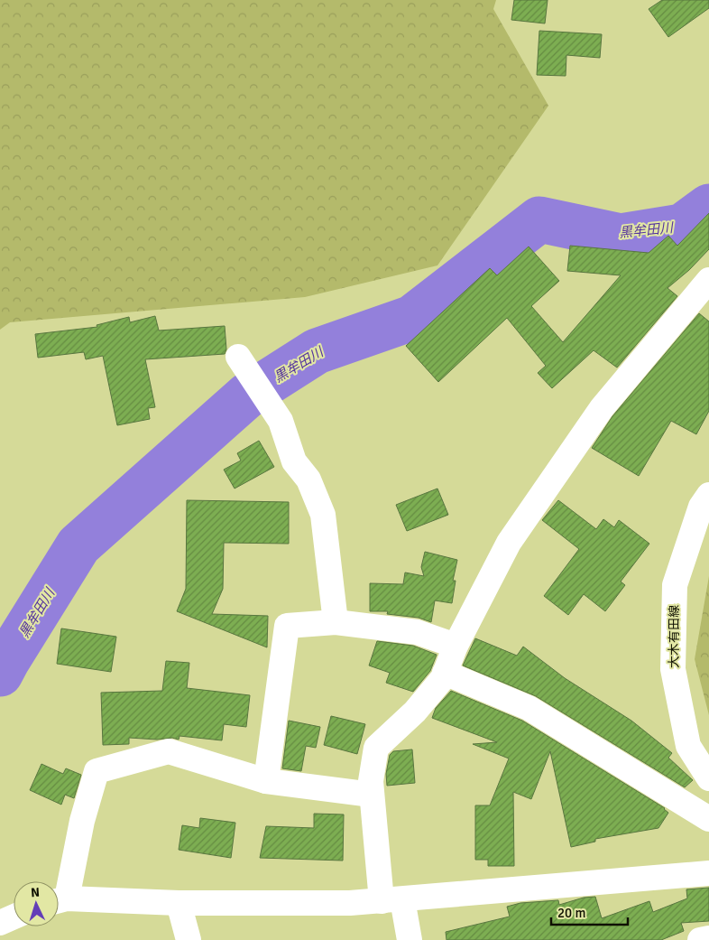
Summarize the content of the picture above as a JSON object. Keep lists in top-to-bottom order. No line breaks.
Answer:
{"streets":{"street":["大木有田線"]},"water":["黒牟田川"],"scale_bar":"20 m","north":"top"}
